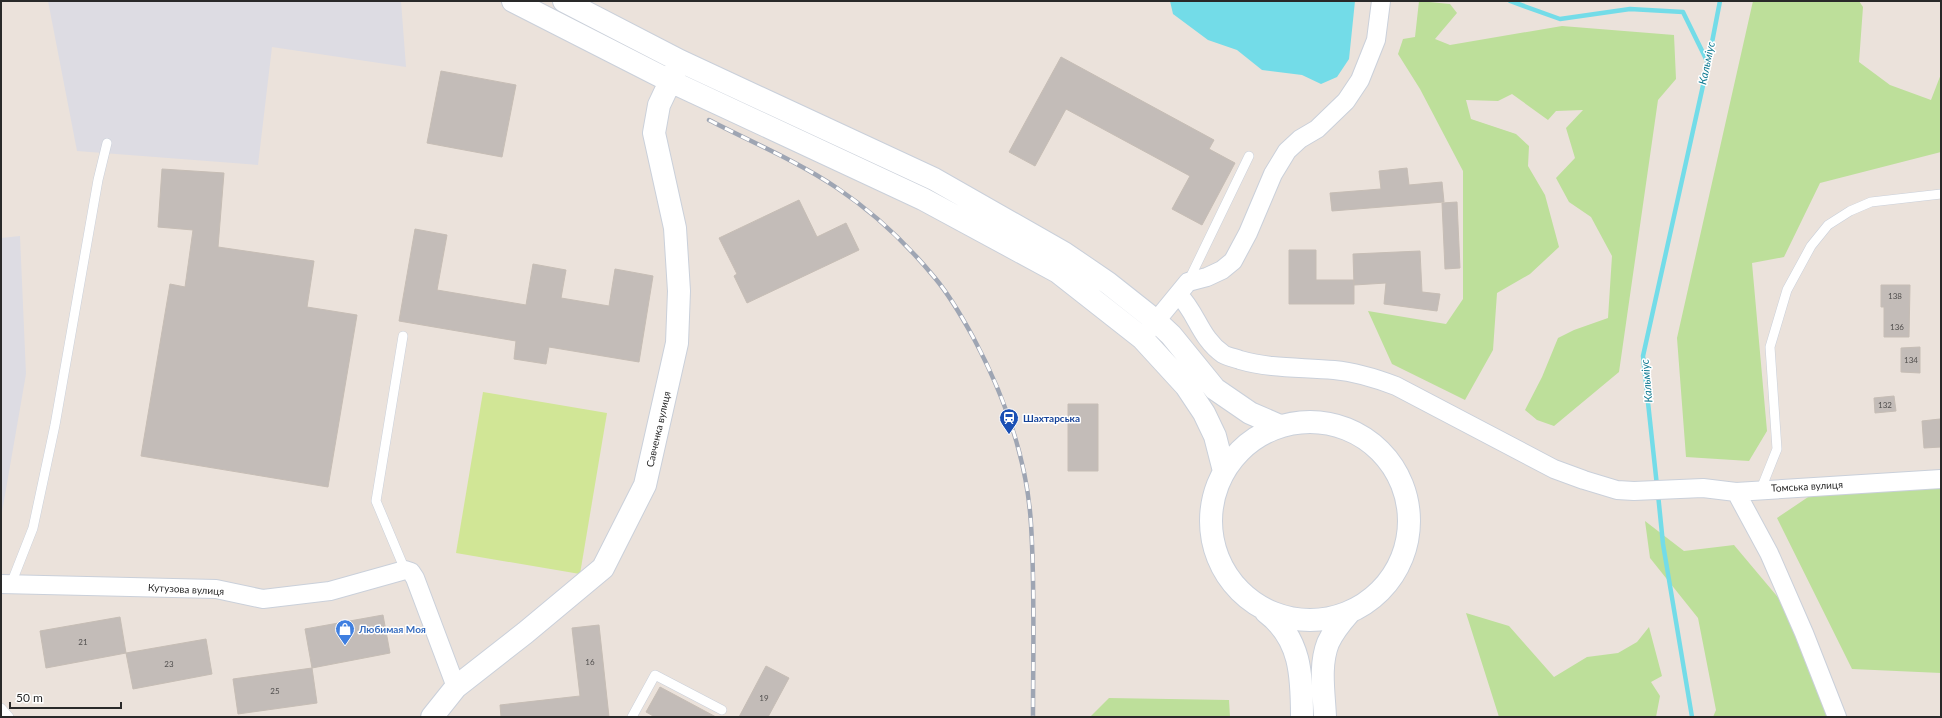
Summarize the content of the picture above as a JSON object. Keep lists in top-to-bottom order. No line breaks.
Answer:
{"streets":{"main road":["Савченка вулиця"],"street":["Томська вулиця","Кутузова вулиця"]},"water":["Кальміус"],"places":{"station":["Шахтарська"],"shop":["Любимая Моя"]},"house_numbers":["138","136","134","132","21","16","23","25","19"],"scale_bar":"50 m"}
